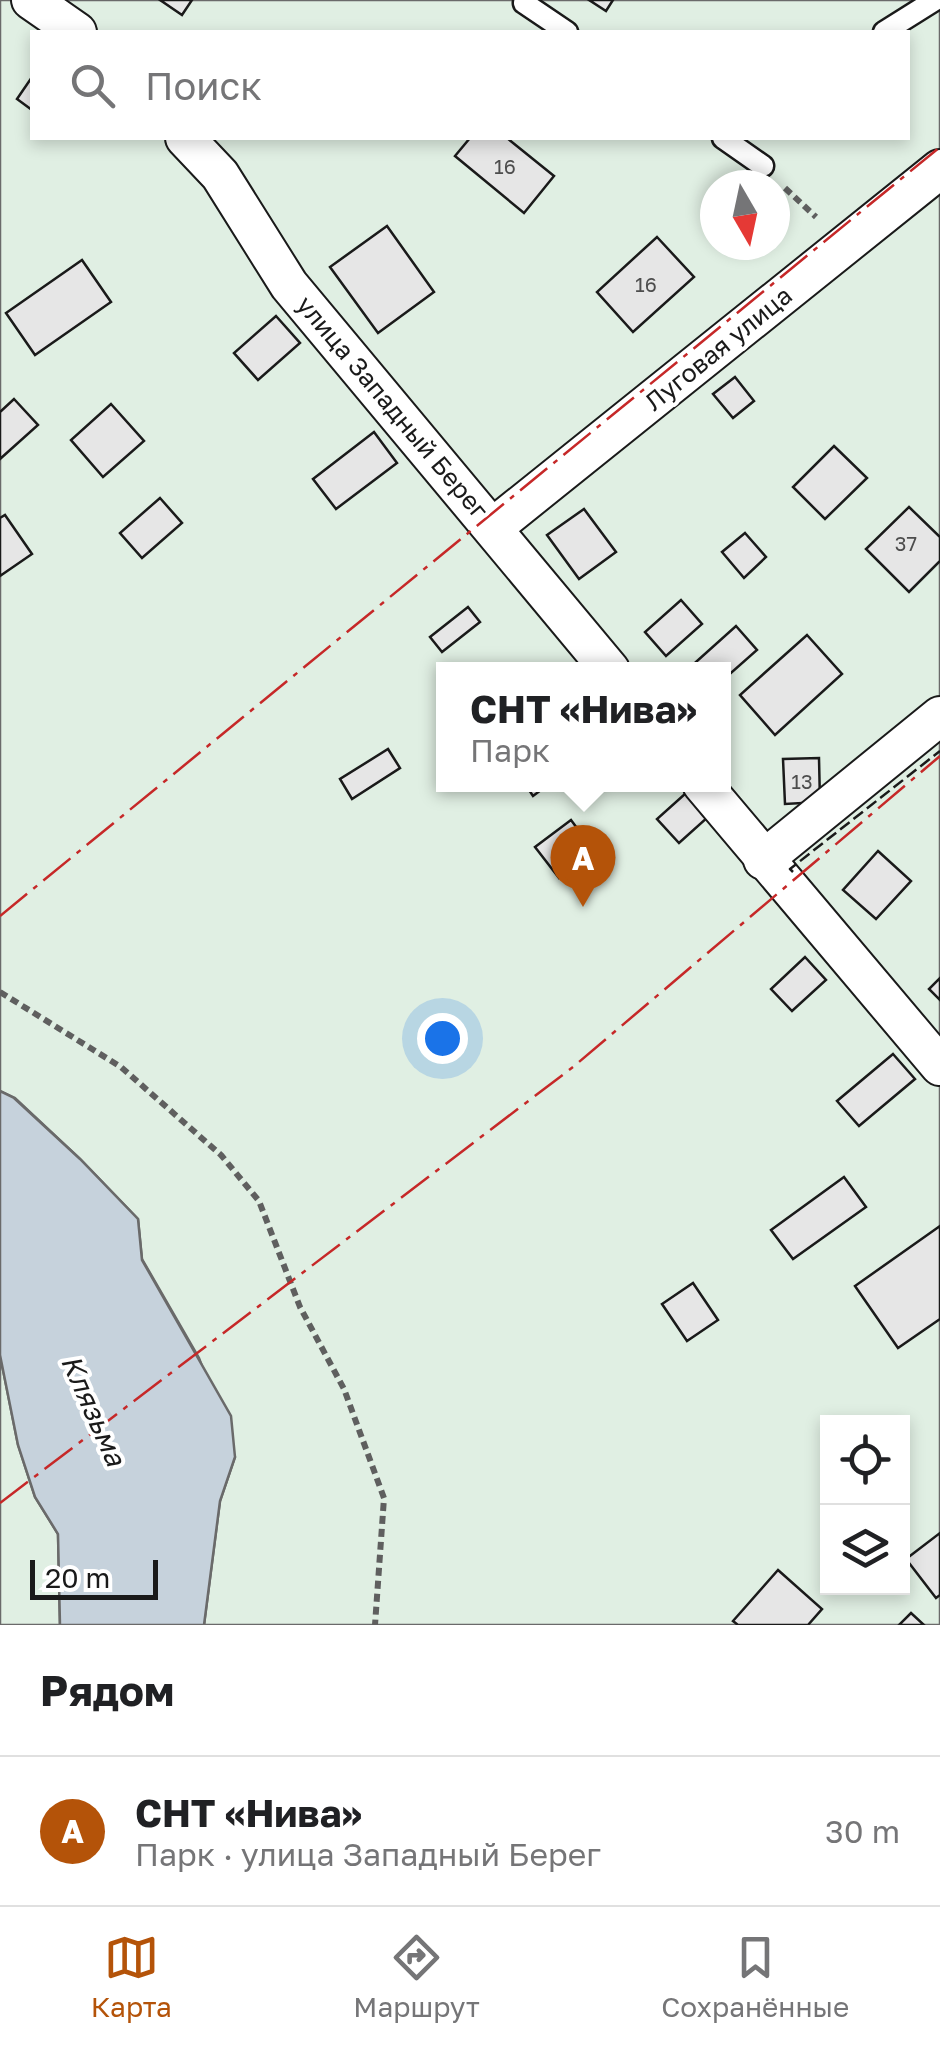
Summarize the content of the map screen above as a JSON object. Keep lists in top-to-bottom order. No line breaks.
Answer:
{"streets":{"street":["Луговая улица","улица Западный Берег"]},"crossings":[["Луговая улица","улица Западный Берег"]],"water":["Клязьма"],"house_numbers":["16","16","37","13"],"scale_bar":"20 m","north":"bottom","page":{"search":"Поиск","popup":["СНТ «Нива»","Парк"],"pins":"A","scale":"20 m","heading":"Рядом","list":[{"mark":"A","name":"СНТ «Нива»","note":"Парк · улица Западный Берег","value":"30 m"}],"nav":["Карта","Маршрут","Сохранённые"]}}
